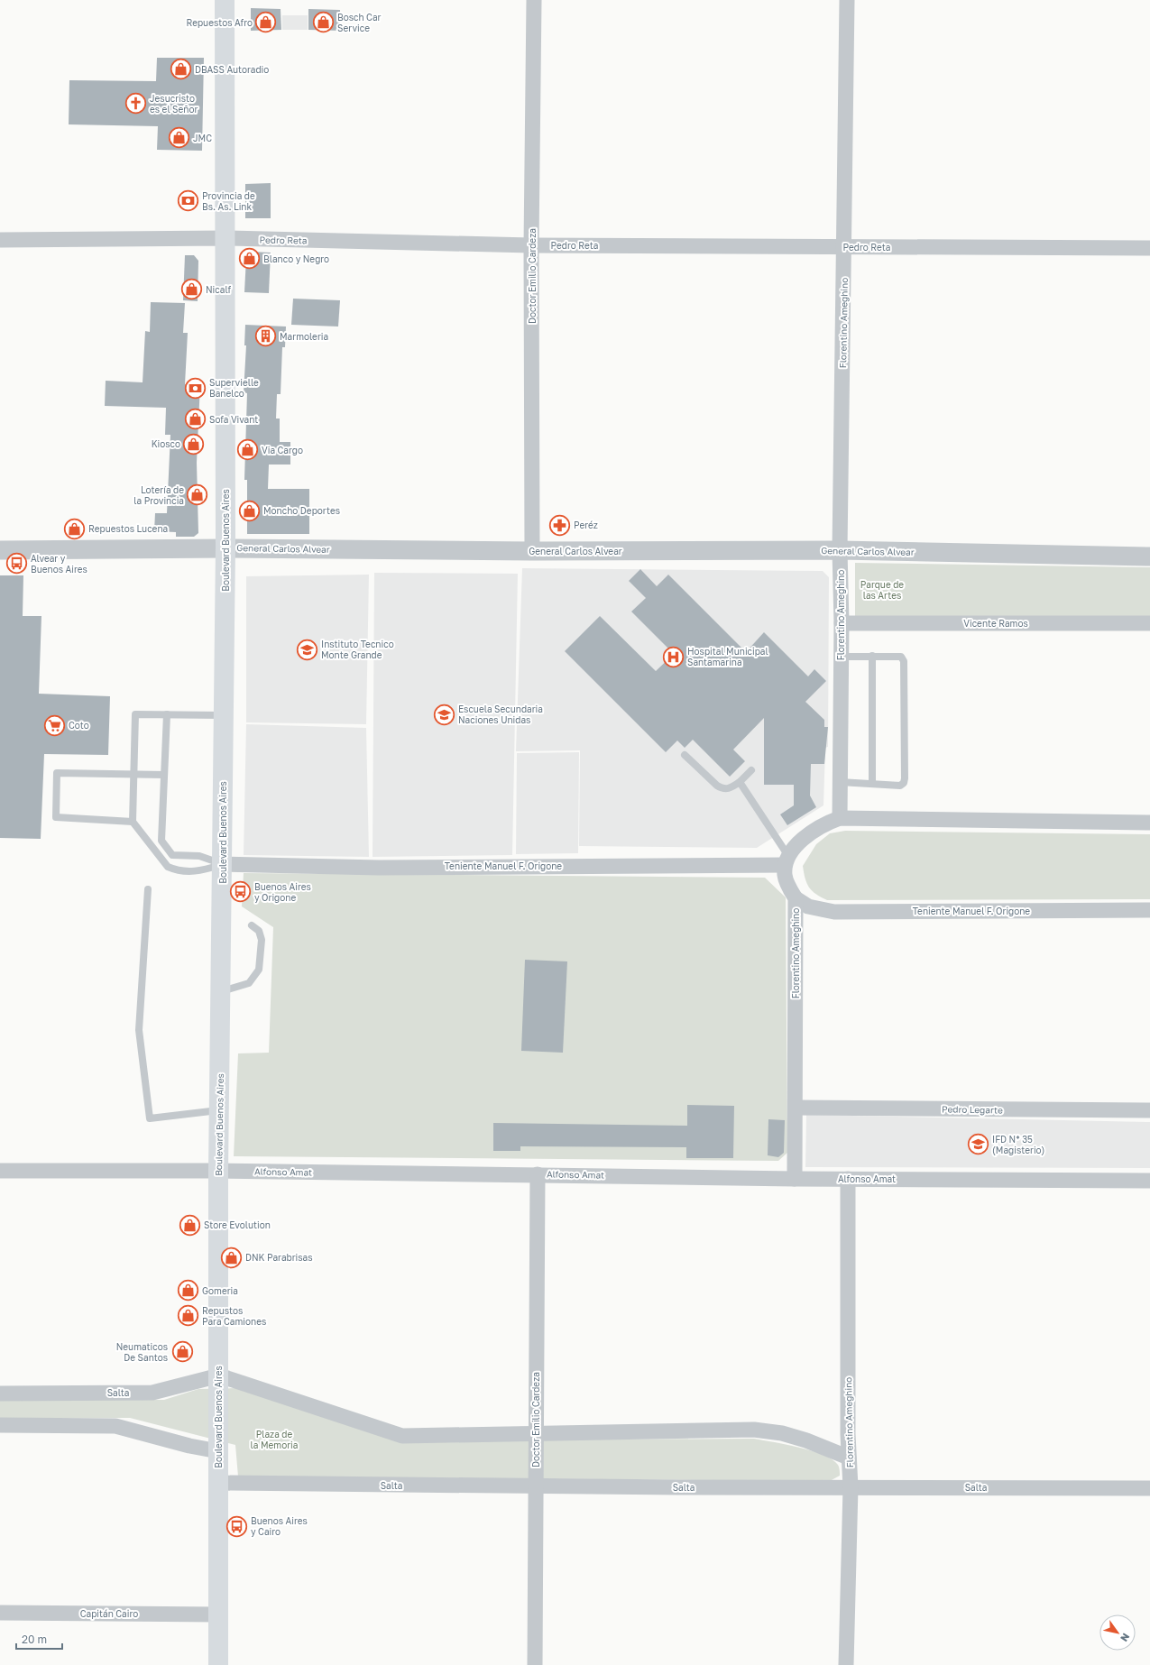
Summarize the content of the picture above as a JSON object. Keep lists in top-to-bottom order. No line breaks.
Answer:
{"streets":{"main road":["Boulevard Buenos Aires"],"street":["Pedro Reta","Doctor Emilio Cardeza","Florentino Ameghino","General Carlos Alvear","Vicente Ramos","Teniente Manuel F. Origone","Pedro Legarte","Alfonso Amat","Salta","Capitán Cairo"]},"crossings":[["Pedro Reta","Doctor Emilio Cardeza"],["Pedro Reta","Florentino Ameghino"],["Pedro Reta","Boulevard Buenos Aires"],["Doctor Emilio Cardeza","General Carlos Alvear"],["Doctor Emilio Cardeza","Alfonso Amat"],["Doctor Emilio Cardeza","Salta"],["Florentino Ameghino","General Carlos Alvear"],["Florentino Ameghino","Vicente Ramos"],["Florentino Ameghino","Teniente Manuel F. Origone"],["Florentino Ameghino","Pedro Legarte"],["Florentino Ameghino","Alfonso Amat"],["Florentino Ameghino","Salta"],["Boulevard Buenos Aires","General Carlos Alvear"],["Boulevard Buenos Aires","Teniente Manuel F. Origone"],["Boulevard Buenos Aires","Alfonso Amat"],["Boulevard Buenos Aires","Salta"],["Boulevard Buenos Aires","Capitán Cairo"]],"parks":["Parque de las Artes","Plaza de la Memoria"],"places":{"shop":["Repuestos Afro","Bosch Car Service","DBASS Autoradio","JMC","Blanco y Negro","Nicalf","Sofa Vivant","Kiosco","Via Cargo","Lotería de la Provincia","Moncho Deportes","Repuestos Lucena","Store Evolution","DNK Parabrisas","Gomeria","Repustos Para Camiones","Neumaticos De Santos"],"church":["Jesucristo es el Señor"],"bank":["Provincia de Bs. As. Link","Supervielle Banelco"],"building":["Marmoleria"],"pharmacy":["Peréz"],"bus stop":["Alvear y Buenos Aires","Buenos Aires y Origone","Buenos Aires y Cairo"],"school or university":["Instituto Tecnico Monte Grande","Escuela Secundaria Naciones Unidas","IFD N* 35 (Magisterio)"],"hospital":["Hospital Municipal Santamarina"],"supermarket":["Coto"]},"scale_bar":"20 m","north":"bottom right"}
